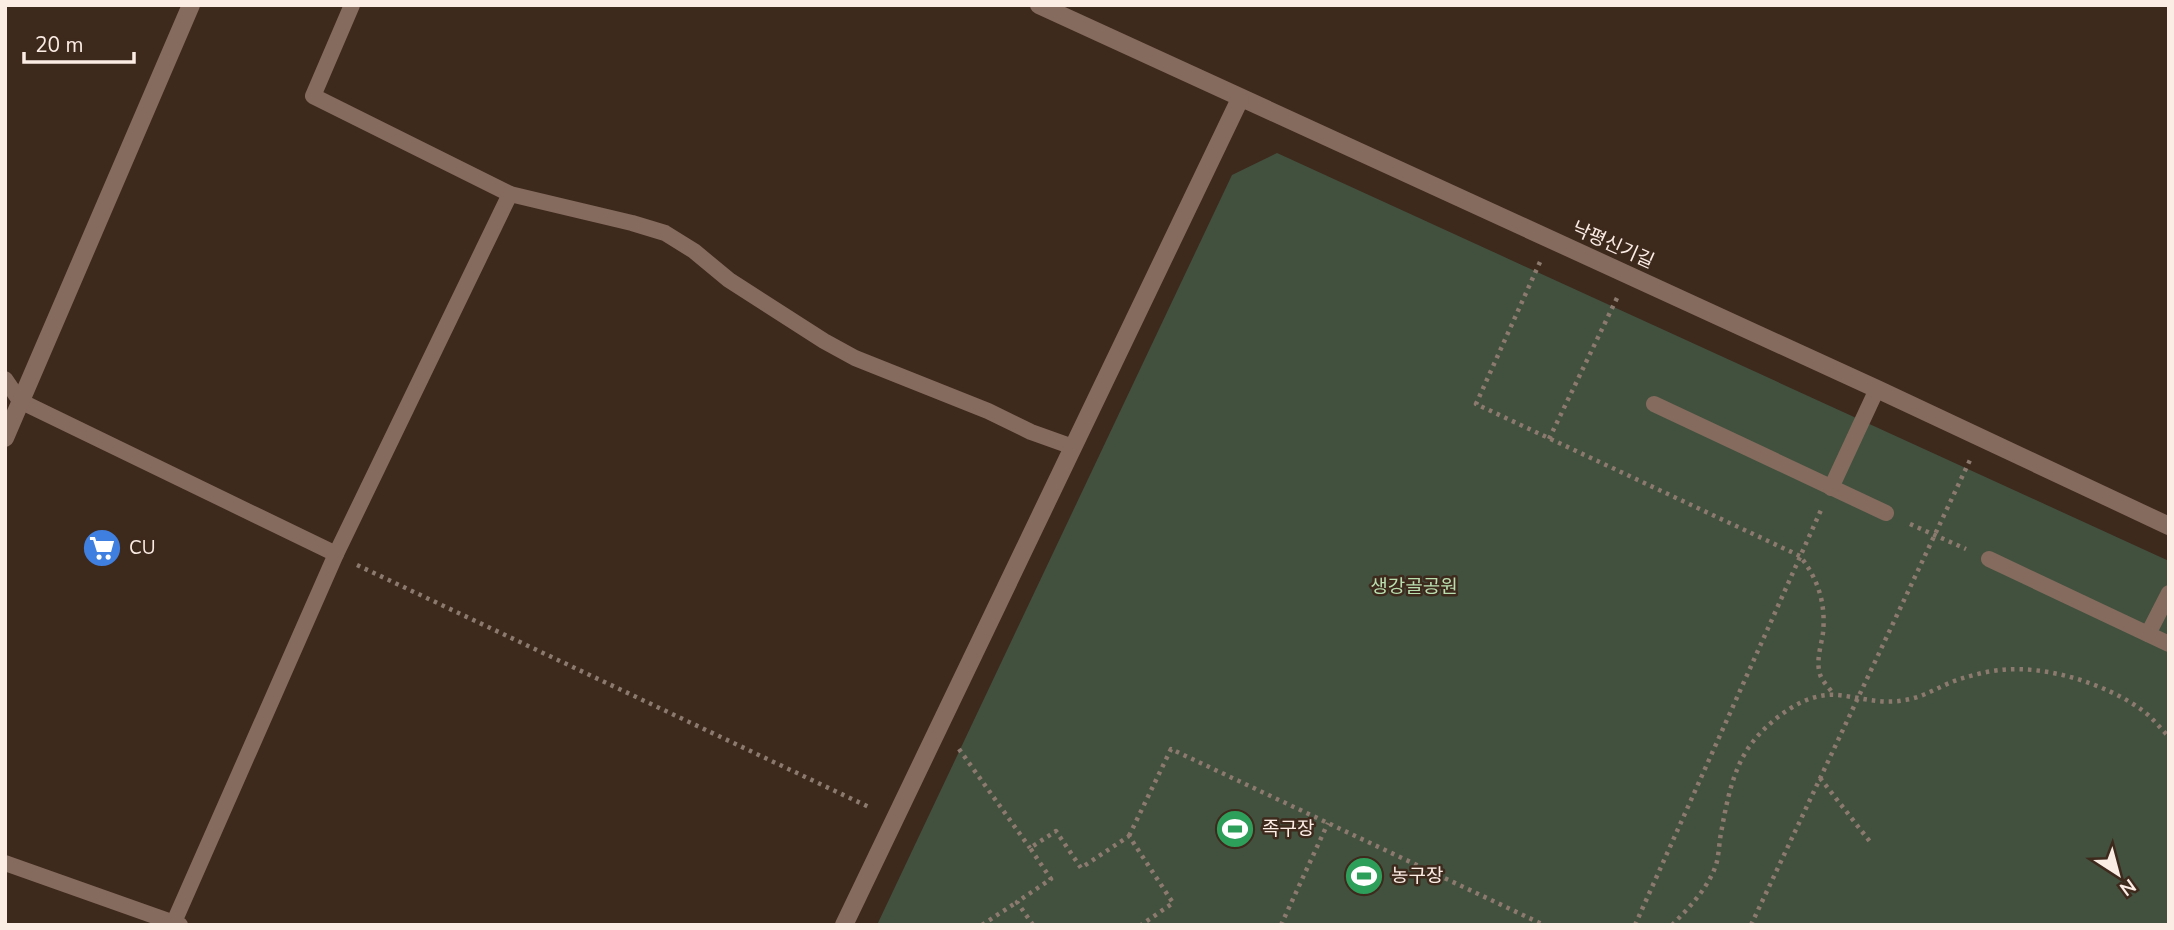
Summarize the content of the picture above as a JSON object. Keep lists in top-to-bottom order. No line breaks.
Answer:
{"streets":{"street":["낙평신기길"]},"parks":["생강골공원"],"places":{"supermarket":["CU"],"sports":["족구장","농구장"]},"scale_bar":"20 m","north":"bottom right"}
